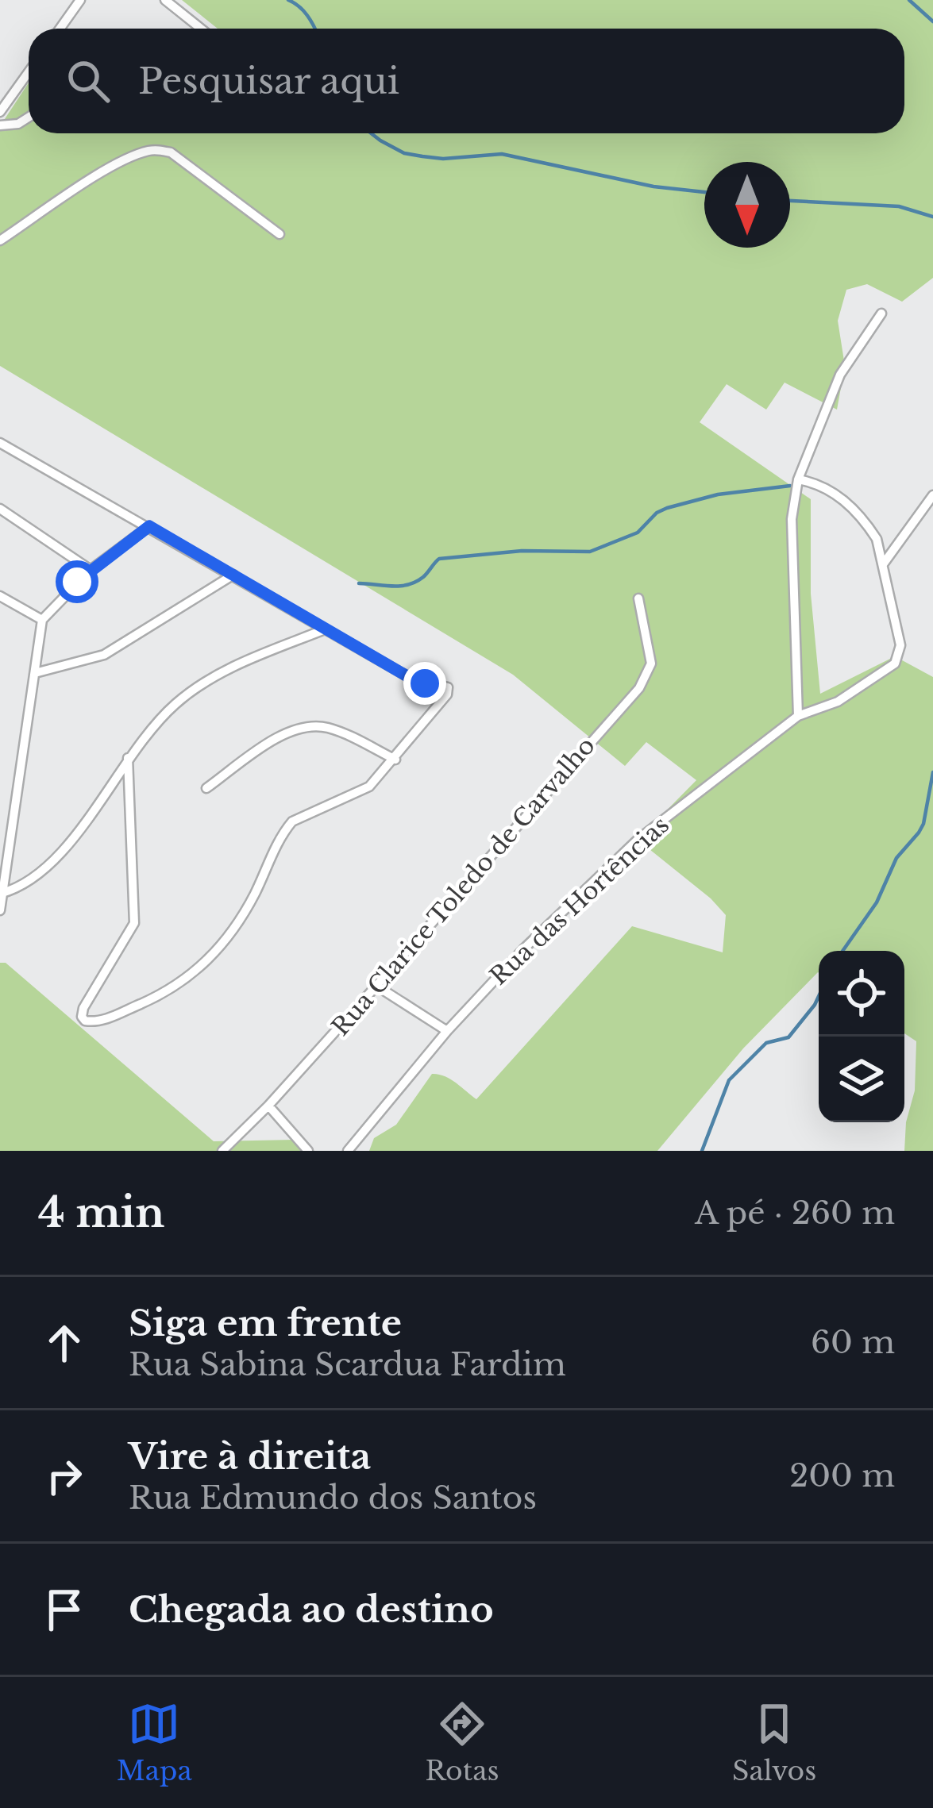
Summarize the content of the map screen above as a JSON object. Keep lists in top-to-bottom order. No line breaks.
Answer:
{"streets":{"street":["Rua Clarice Toledo de Carvalho","Rua das Hortências"]},"north":"bottom","page":{"search":"Pesquisar aqui","heading":["4 min","A pé · 260 m"],"list":[["Siga em frente","Rua Sabina Scardua Fardim","60 m"],["Vire à direita","Rua Edmundo dos Santos","200 m"],"Chegada ao destino"],"nav":["Mapa","Rotas","Salvos"]}}
